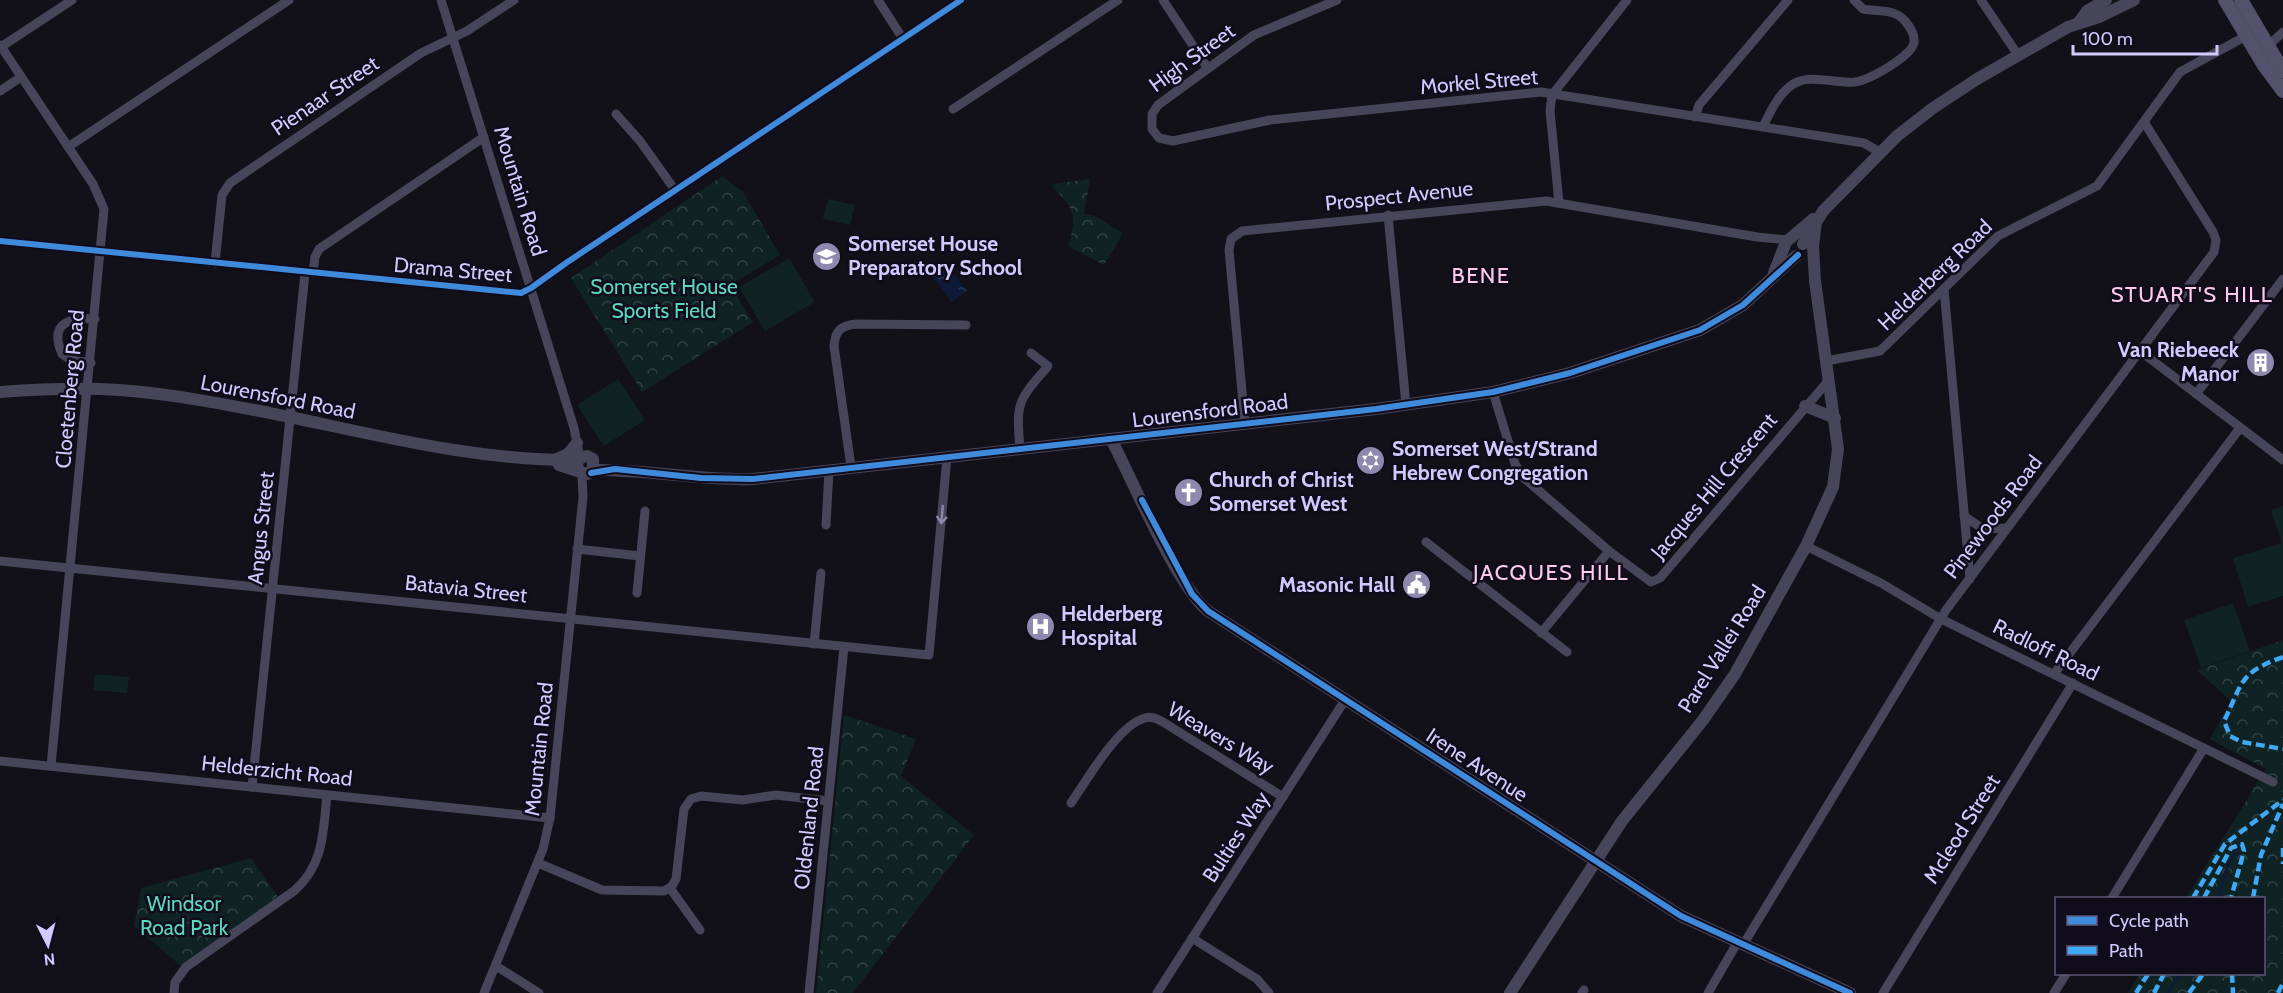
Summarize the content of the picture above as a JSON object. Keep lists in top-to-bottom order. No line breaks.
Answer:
{"streets":{"street":["High Street","Morkel Street","Pienaar Street","Mountain Road","Prospect Avenue","Drama Street","Helderberg Road","Cloetenberg Road","Lourensford Road","Jacques Hill Crescent","Pinewoods Road","Angus Street","Batavia Street","Parel Vallei Road","Radloff Road","Weavers Way","Irene Avenue","Helderzicht Road","Oldenland Road","Mcleod Street","Bulties Way"]},"crossings":[["High Street","Morkel Street"],["Morkel Street","Lourensford Road"],["Pienaar Street","Mountain Road"],["Pienaar Street","Drama Street"],["Mountain Road","Drama Street"],["Mountain Road","Lourensford Road"],["Mountain Road","Angus Street"],["Mountain Road","Batavia Street"],["Mountain Road","Helderzicht Road"],["Prospect Avenue","Lourensford Road"],["Prospect Avenue","Parel Vallei Road"],["Drama Street","Cloetenberg Road"],["Drama Street","Angus Street"],["Helderberg Road","Pinewoods Road"],["Helderberg Road","Parel Vallei Road"],["Cloetenberg Road","Lourensford Road"],["Cloetenberg Road","Batavia Street"],["Cloetenberg Road","Helderzicht Road"],["Lourensford Road","Jacques Hill Crescent"],["Lourensford Road","Angus Street"],["Lourensford Road","Batavia Street"],["Lourensford Road","Parel Vallei Road"],["Lourensford Road","Irene Avenue"],["Jacques Hill Crescent","Parel Vallei Road"],["Pinewoods Road","Radloff Road"],["Pinewoods Road","Irene Avenue"],["Angus Street","Batavia Street"],["Angus Street","Helderzicht Road"],["Batavia Street","Oldenland Road"],["Parel Vallei Road","Radloff Road"],["Parel Vallei Road","Irene Avenue"],["Radloff Road","Mcleod Street"],["Weavers Way","Bulties Way"],["Irene Avenue","Bulties Way"]],"districts":["BENE","STUART'S HILL","JACQUES HILL"],"parks":["Somerset House Sports Field","Windsor Road Park"],"places":{"school or university":["Somerset House Preparatory School"],"building":["Van Riebeeck Manor"],"synagogue":["Somerset West/Strand Hebrew Congregation"],"church":["Church of Christ Somerset West"],"public building":["Masonic Hall"],"hospital":["Helderberg Hospital"]},"legend":["Cycle path","Path"],"scale_bar":"100 m","north":"bottom"}
